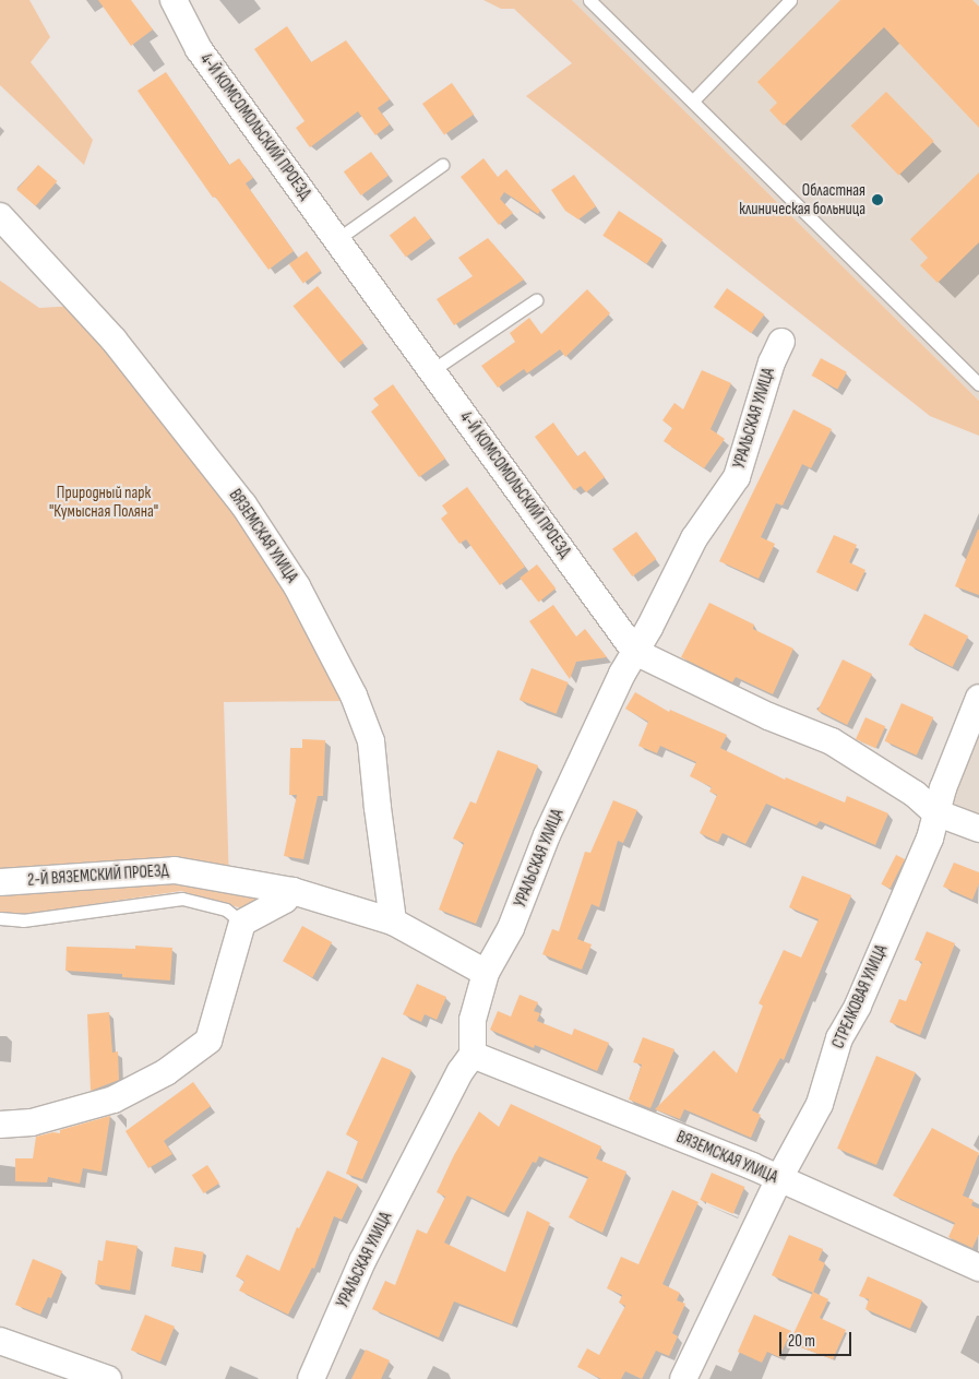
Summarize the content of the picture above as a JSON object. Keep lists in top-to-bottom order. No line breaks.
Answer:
{"streets":{"street":["4-Й КОМСОМОЛЬСКИЙ ПРОЕЗД","УРАЛЬСКАЯ УЛИЦА","ВЯЗЕМСКАЯ УЛИЦА","2-Й ВЯЗЕМСКИЙ ПРОЕЗД","СТРЕЛКОВАЯ УЛИЦА"]},"crossings":[["4-Й КОМСОМОЛЬСКИЙ ПРОЕЗД","УРАЛЬСКАЯ УЛИЦА"],["4-Й КОМСОМОЛЬСКИЙ ПРОЕЗД","СТРЕЛКОВАЯ УЛИЦА"],["УРАЛЬСКАЯ УЛИЦА","ВЯЗЕМСКАЯ УЛИЦА"],["УРАЛЬСКАЯ УЛИЦА","2-Й ВЯЗЕМСКИЙ ПРОЕЗД"],["ВЯЗЕМСКАЯ УЛИЦА","2-Й ВЯЗЕМСКИЙ ПРОЕЗД"],["ВЯЗЕМСКАЯ УЛИЦА","СТРЕЛКОВАЯ УЛИЦА"]],"parks":["Природный парк \"Кумысная Поляна\""],"places":["Областная клиническая больница"],"scale_bar":"20 m"}
